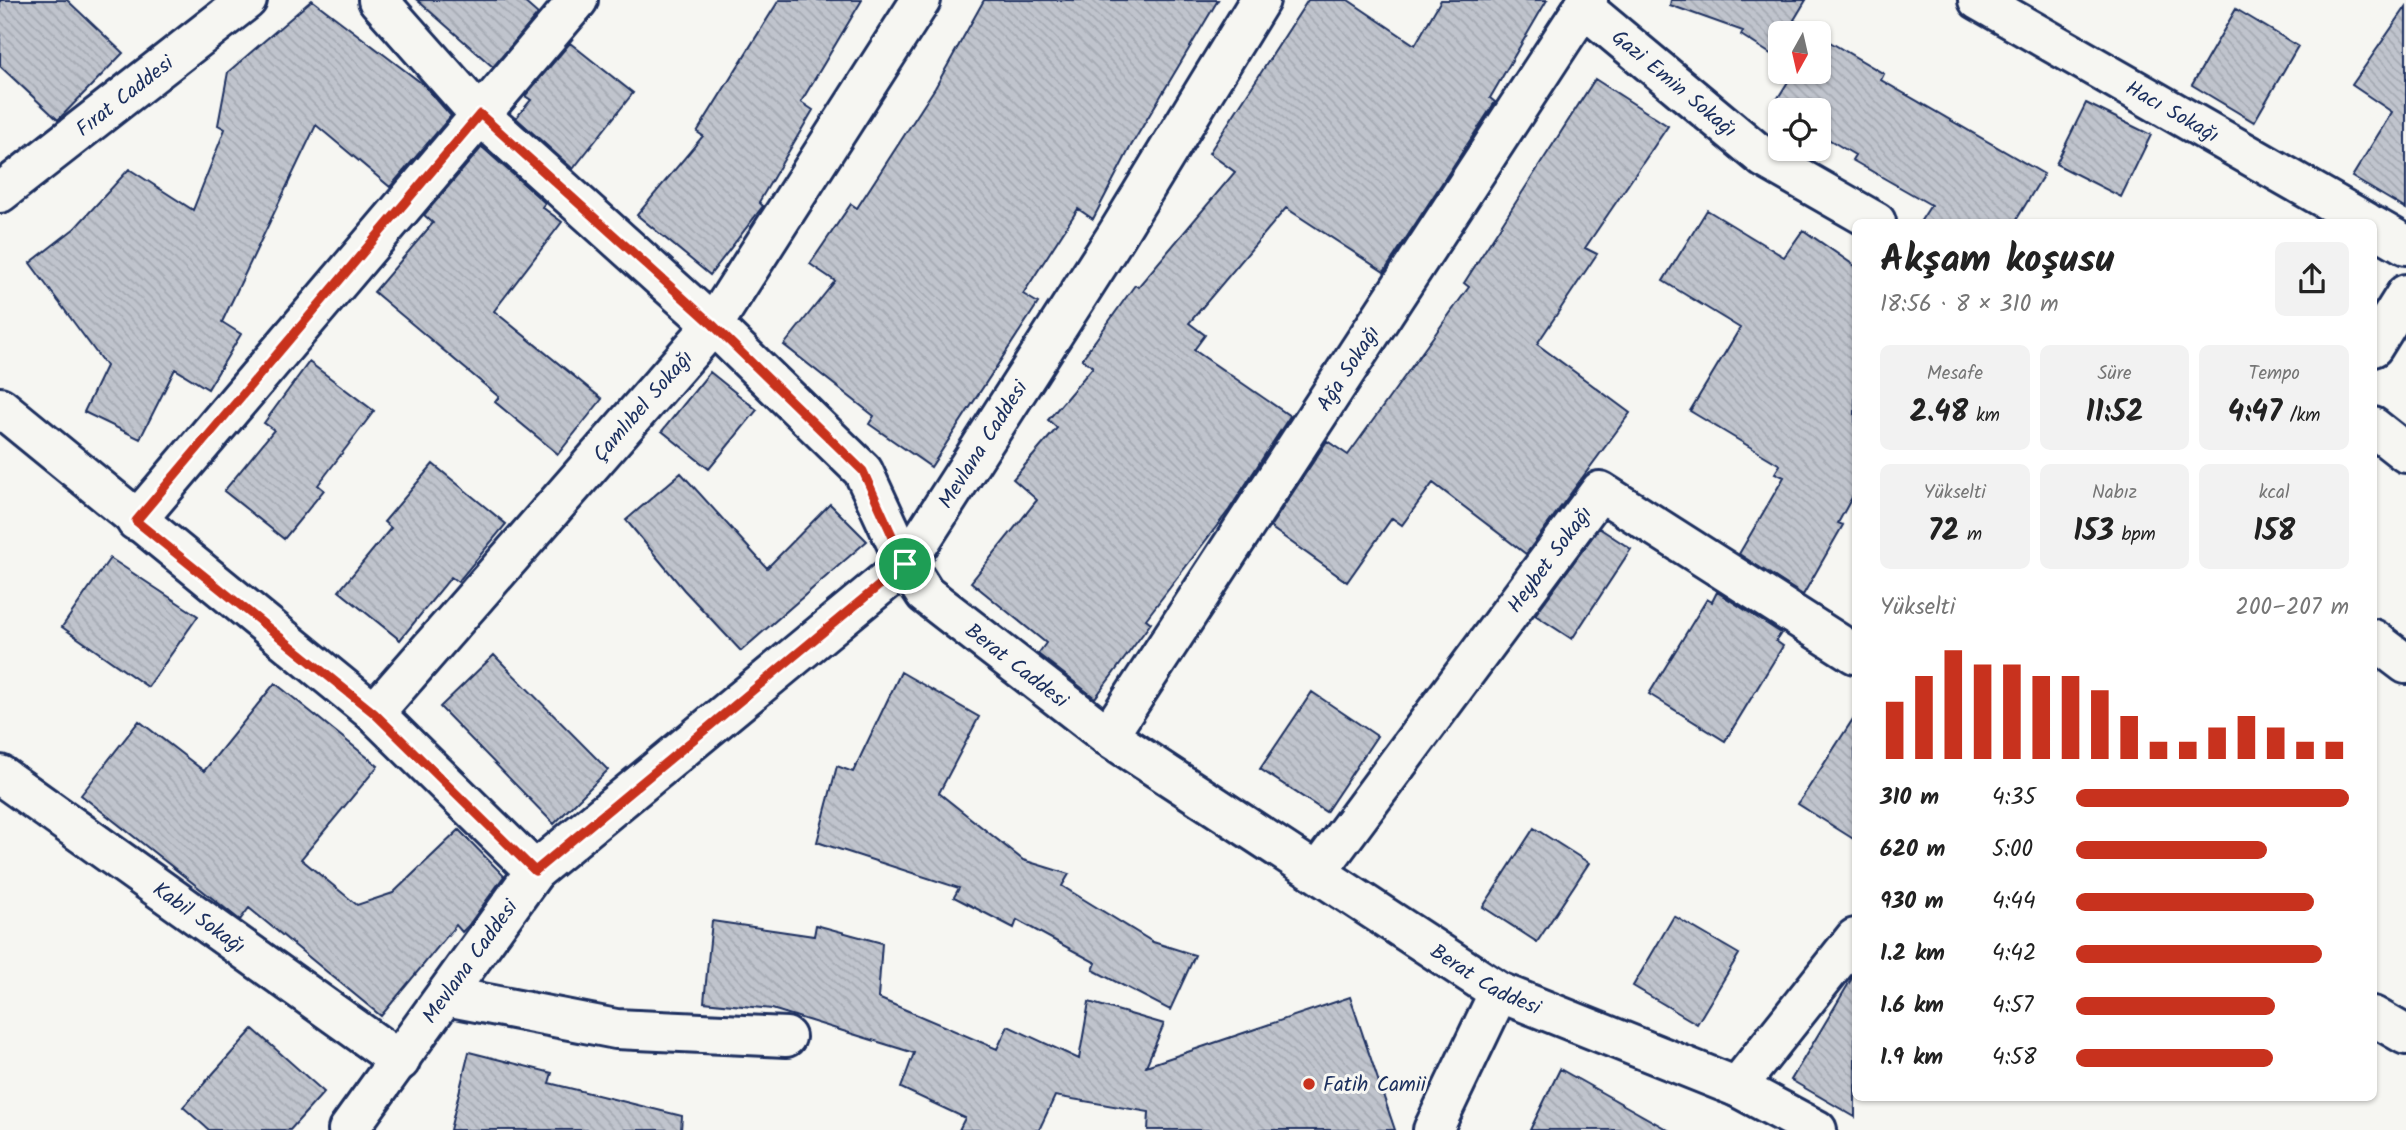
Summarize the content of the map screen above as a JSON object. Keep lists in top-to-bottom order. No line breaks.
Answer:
{"streets":{"street":["Gazi Emin Sokağı","Fırat Caddesi","Hacı Sokağı","Ağa Sokağı","Çamlıbel Sokağı","Mevlana Caddesi","Heybet Sokağı","Berat Caddesi","Kabil Sokağı"]},"crossings":[["Gazi Emin Sokağı","Ağa Sokağı"],["Ağa Sokağı","Berat Caddesi"],["Çamlıbel Sokağı","Berat Caddesi"],["Mevlana Caddesi","Berat Caddesi"],["Mevlana Caddesi","Kabil Sokağı"],["Heybet Sokağı","Berat Caddesi"]],"places":["Fatih Camii"],"north":"bottom","page":{"heading":["Akşam koşusu","18:56 · 8 × 310 m"],"stats":[["Mesafe","2.48 km"],["Süre","11:52"],["Tempo","4:47 /km"],["Yükselti","72 m"],["Nabız","153 bpm"],["kcal","158"]],"chart":["Yükselti","200–207 m"],"list":[{"name":"310 m","note":"4:35"},{"name":"620 m","note":"5:00"},{"name":"930 m","note":"4:44"},{"name":"1.2 km","note":"4:42"},{"name":"1.6 km","note":"4:57"},{"name":"1.9 km","note":"4:58"}]}}
